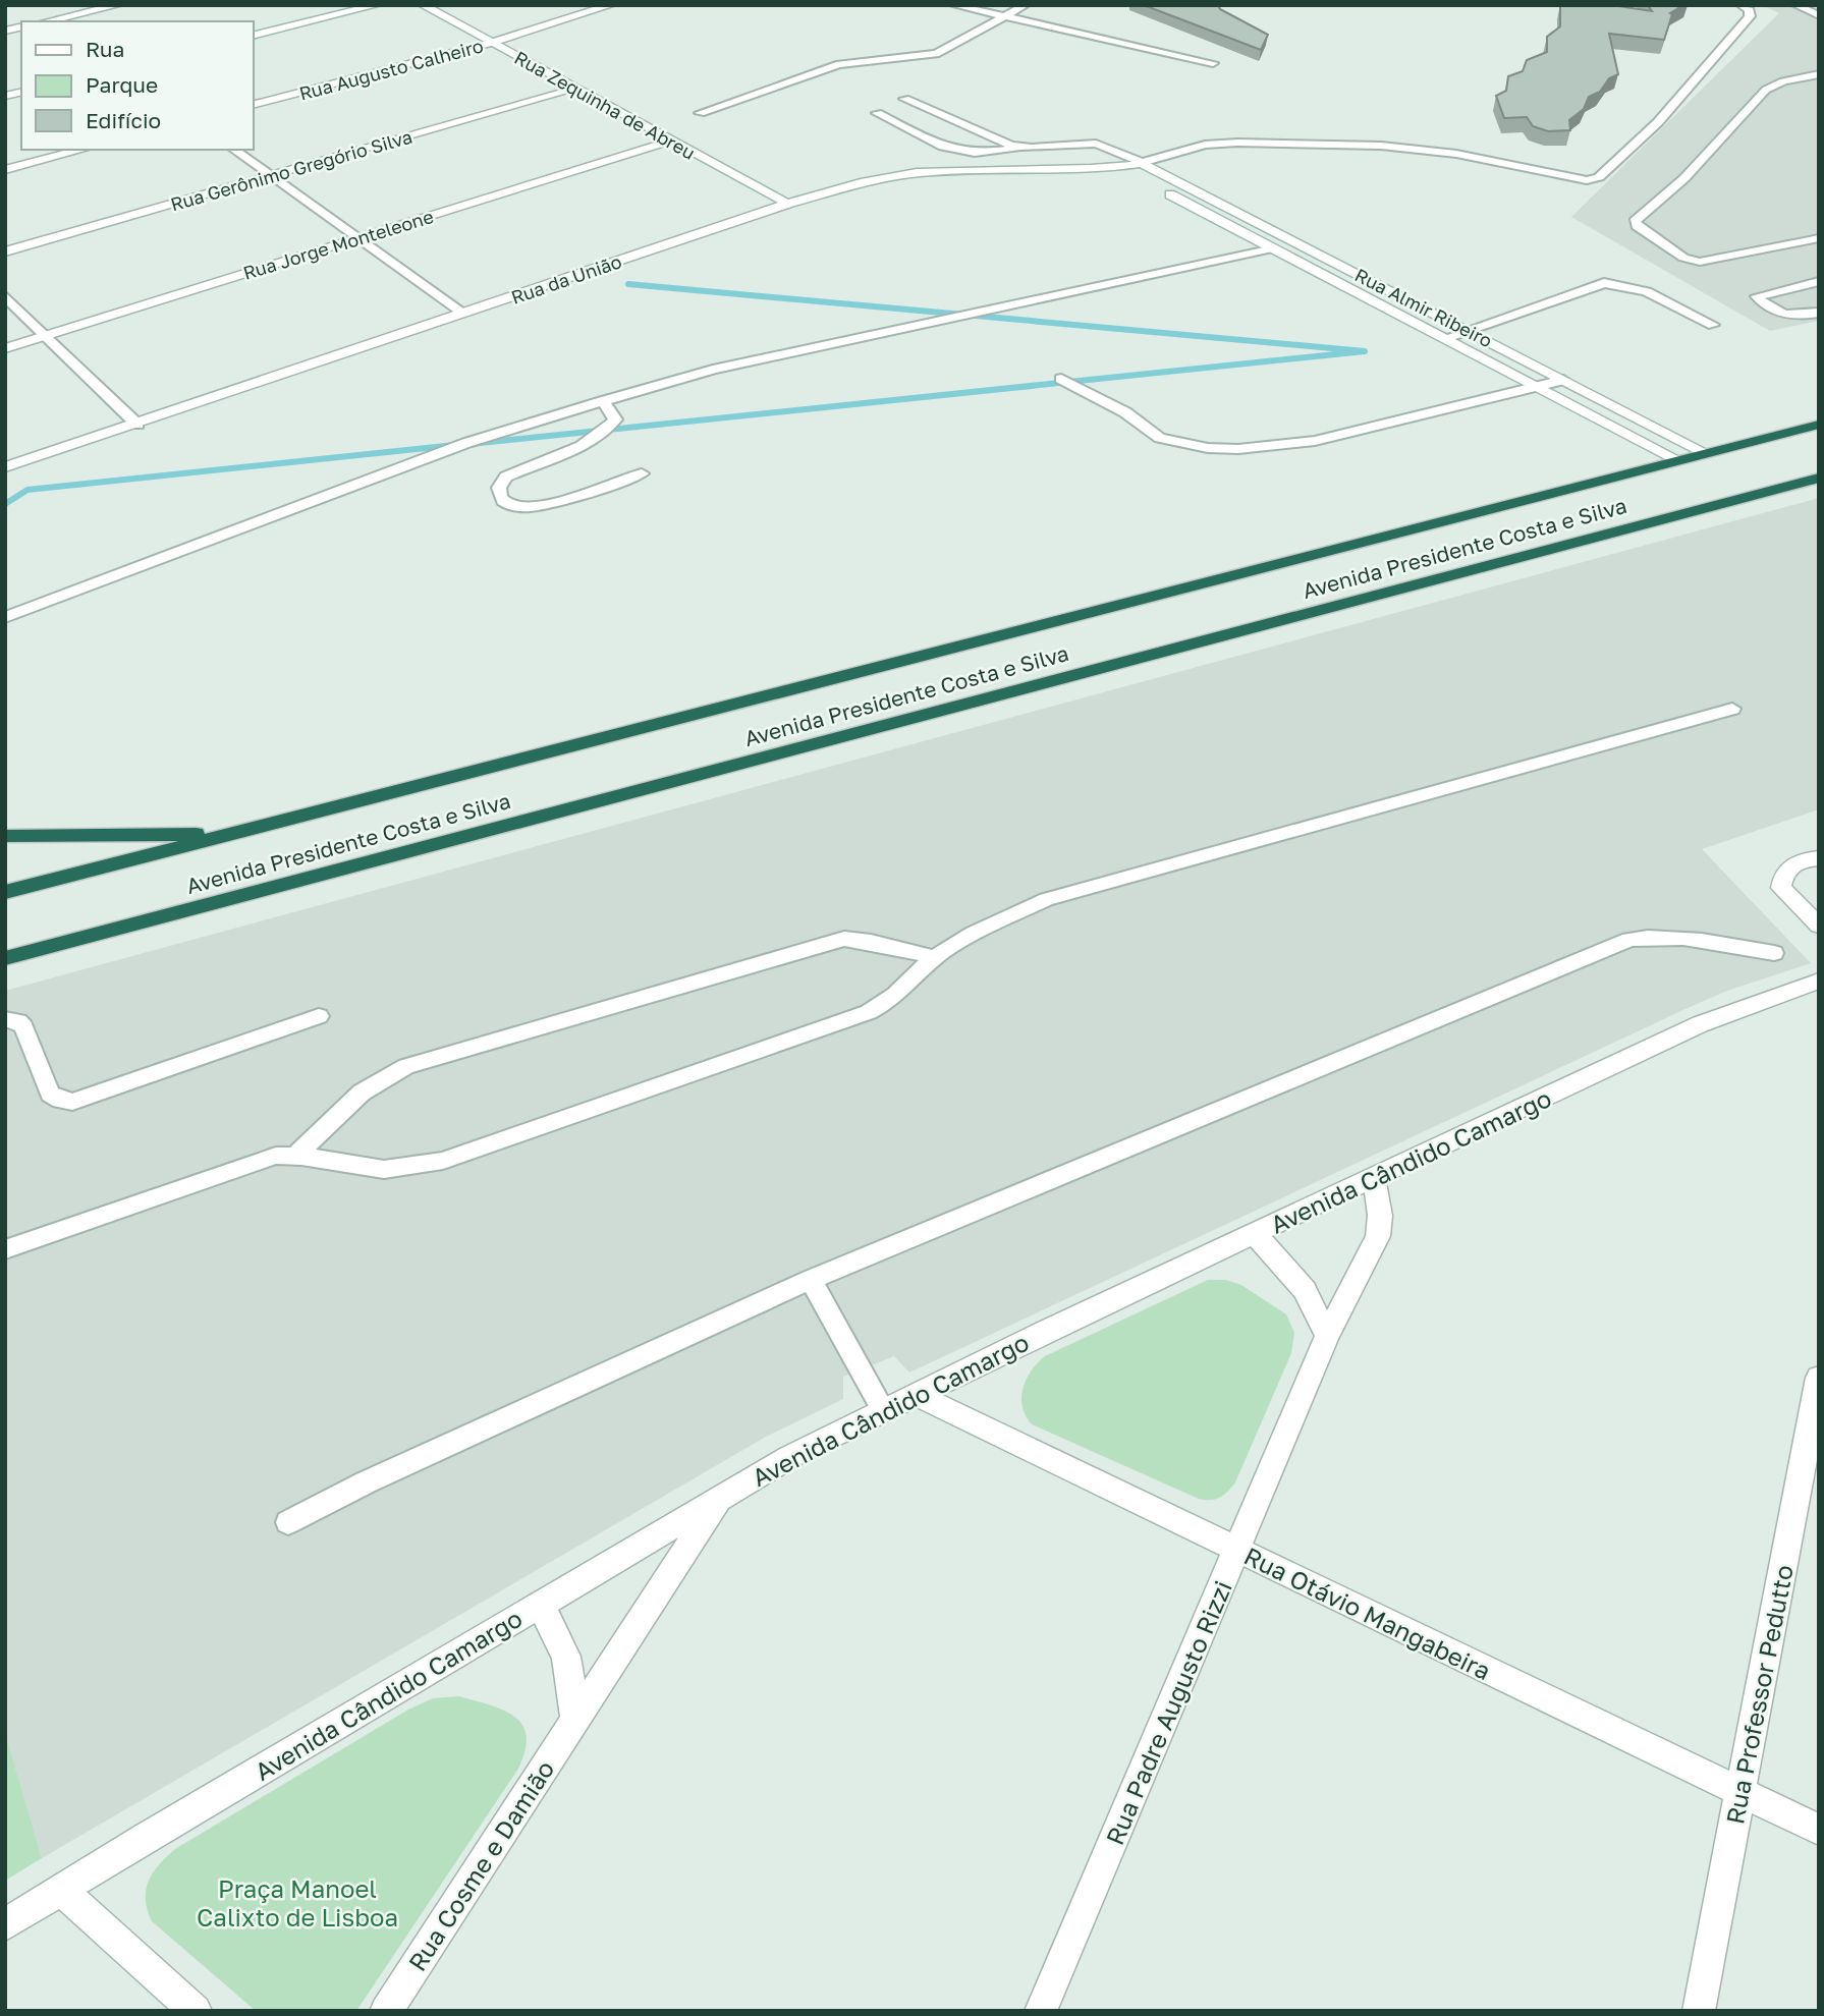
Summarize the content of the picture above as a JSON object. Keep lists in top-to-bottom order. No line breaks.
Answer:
{"streets":{"highway":["Avenida Presidente Costa e Silva"],"street":["Rua Augusto Calheiro","Rua Zequinha de Abreu","Rua Gerônimo Gregório Silva","Rua Jorge Monteleone","Rua da União","Rua Almir Ribeiro","Avenida Cândido Camargo","Rua Otávio Mangabeira","Rua Professor Pedutto","Rua Padre Augusto Rizzi","Rua Cosme e Damião"]},"crossings":[["Rua Augusto Calheiro","Rua Zequinha de Abreu"],["Rua Zequinha de Abreu","Rua Gerônimo Gregório Silva"],["Rua Zequinha de Abreu","Rua Jorge Monteleone"],["Rua Zequinha de Abreu","Rua da União"],["Rua da União","Rua Almir Ribeiro"],["Rua Almir Ribeiro","Avenida Presidente Costa e Silva"],["Avenida Cândido Camargo","Rua Otávio Mangabeira"],["Avenida Cândido Camargo","Rua Padre Augusto Rizzi"],["Avenida Cândido Camargo","Rua Cosme e Damião"],["Rua Otávio Mangabeira","Rua Professor Pedutto"],["Rua Otávio Mangabeira","Rua Padre Augusto Rizzi"]],"parks":["Praça Manoel Calixto de Lisboa"],"legend":["Rua","Parque","Edifício"]}
